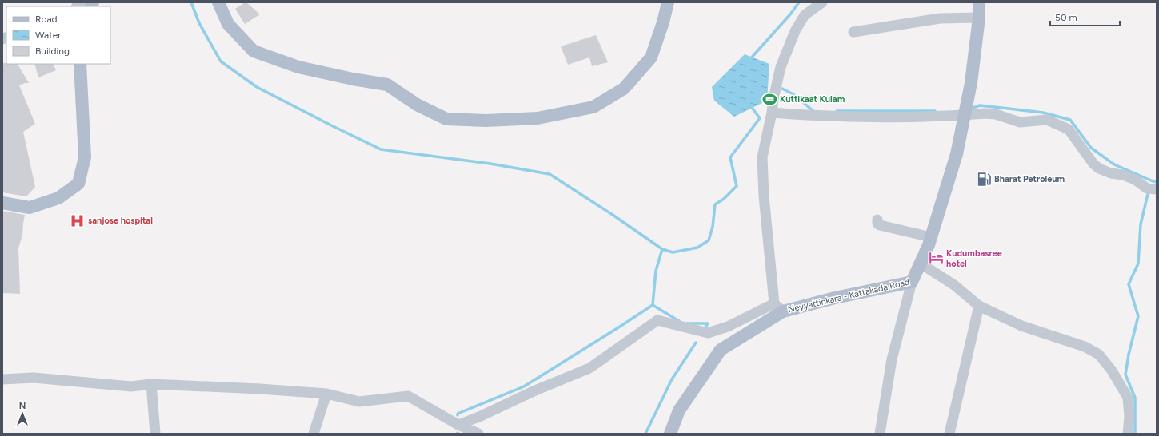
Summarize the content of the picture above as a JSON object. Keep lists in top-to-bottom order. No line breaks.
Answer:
{"streets":{"main road":["Neyyattinkara - Kattakada Road"]},"places":{"sports":["Kuttikaat Kulam"],"fuel station":["Bharat Petroleum"],"hospital":["sanjose hospital"],"hotel":["Kudumbasree hotel"]},"legend":["Road","Water","Building"],"scale_bar":"50 m","north":"top"}
